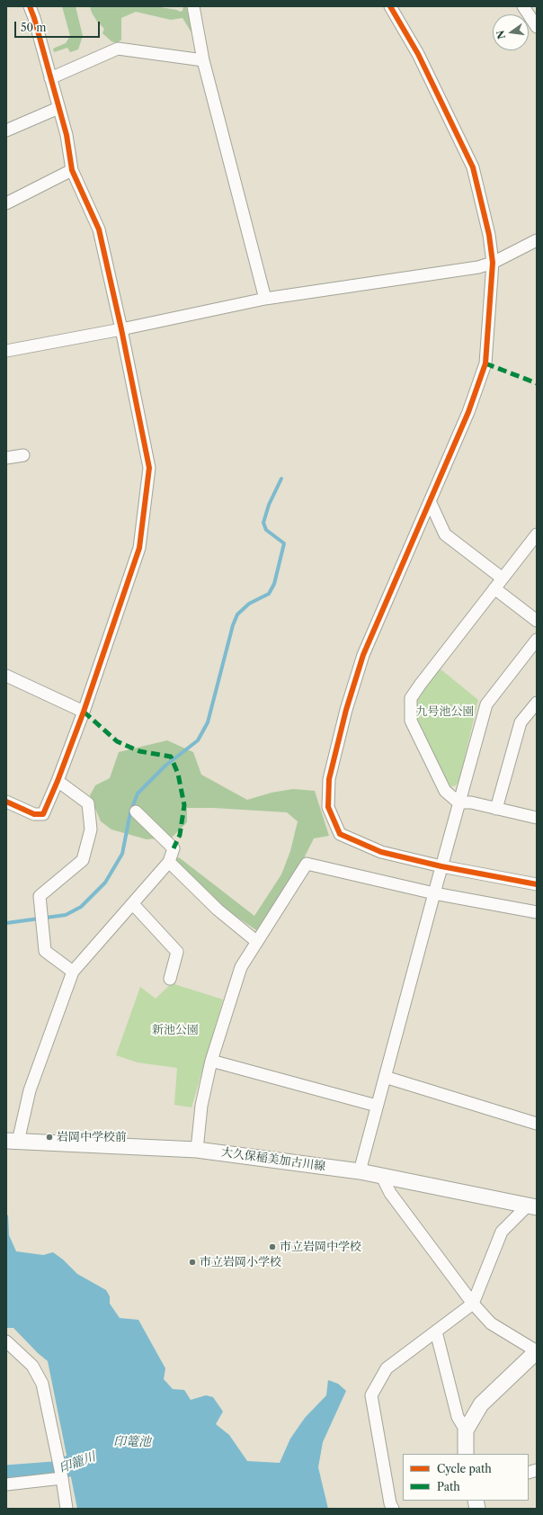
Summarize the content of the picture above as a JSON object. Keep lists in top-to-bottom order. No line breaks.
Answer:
{"streets":{"main road":["大久保稲美加古川線"]},"water":["印篭池","印籠川"],"parks":["九号池公園","新池公園"],"places":["岩岡中学校前","市立岩岡中学校","市立岩岡小学校"],"legend":["Cycle path","Path"],"scale_bar":"50 m","north":"left"}
